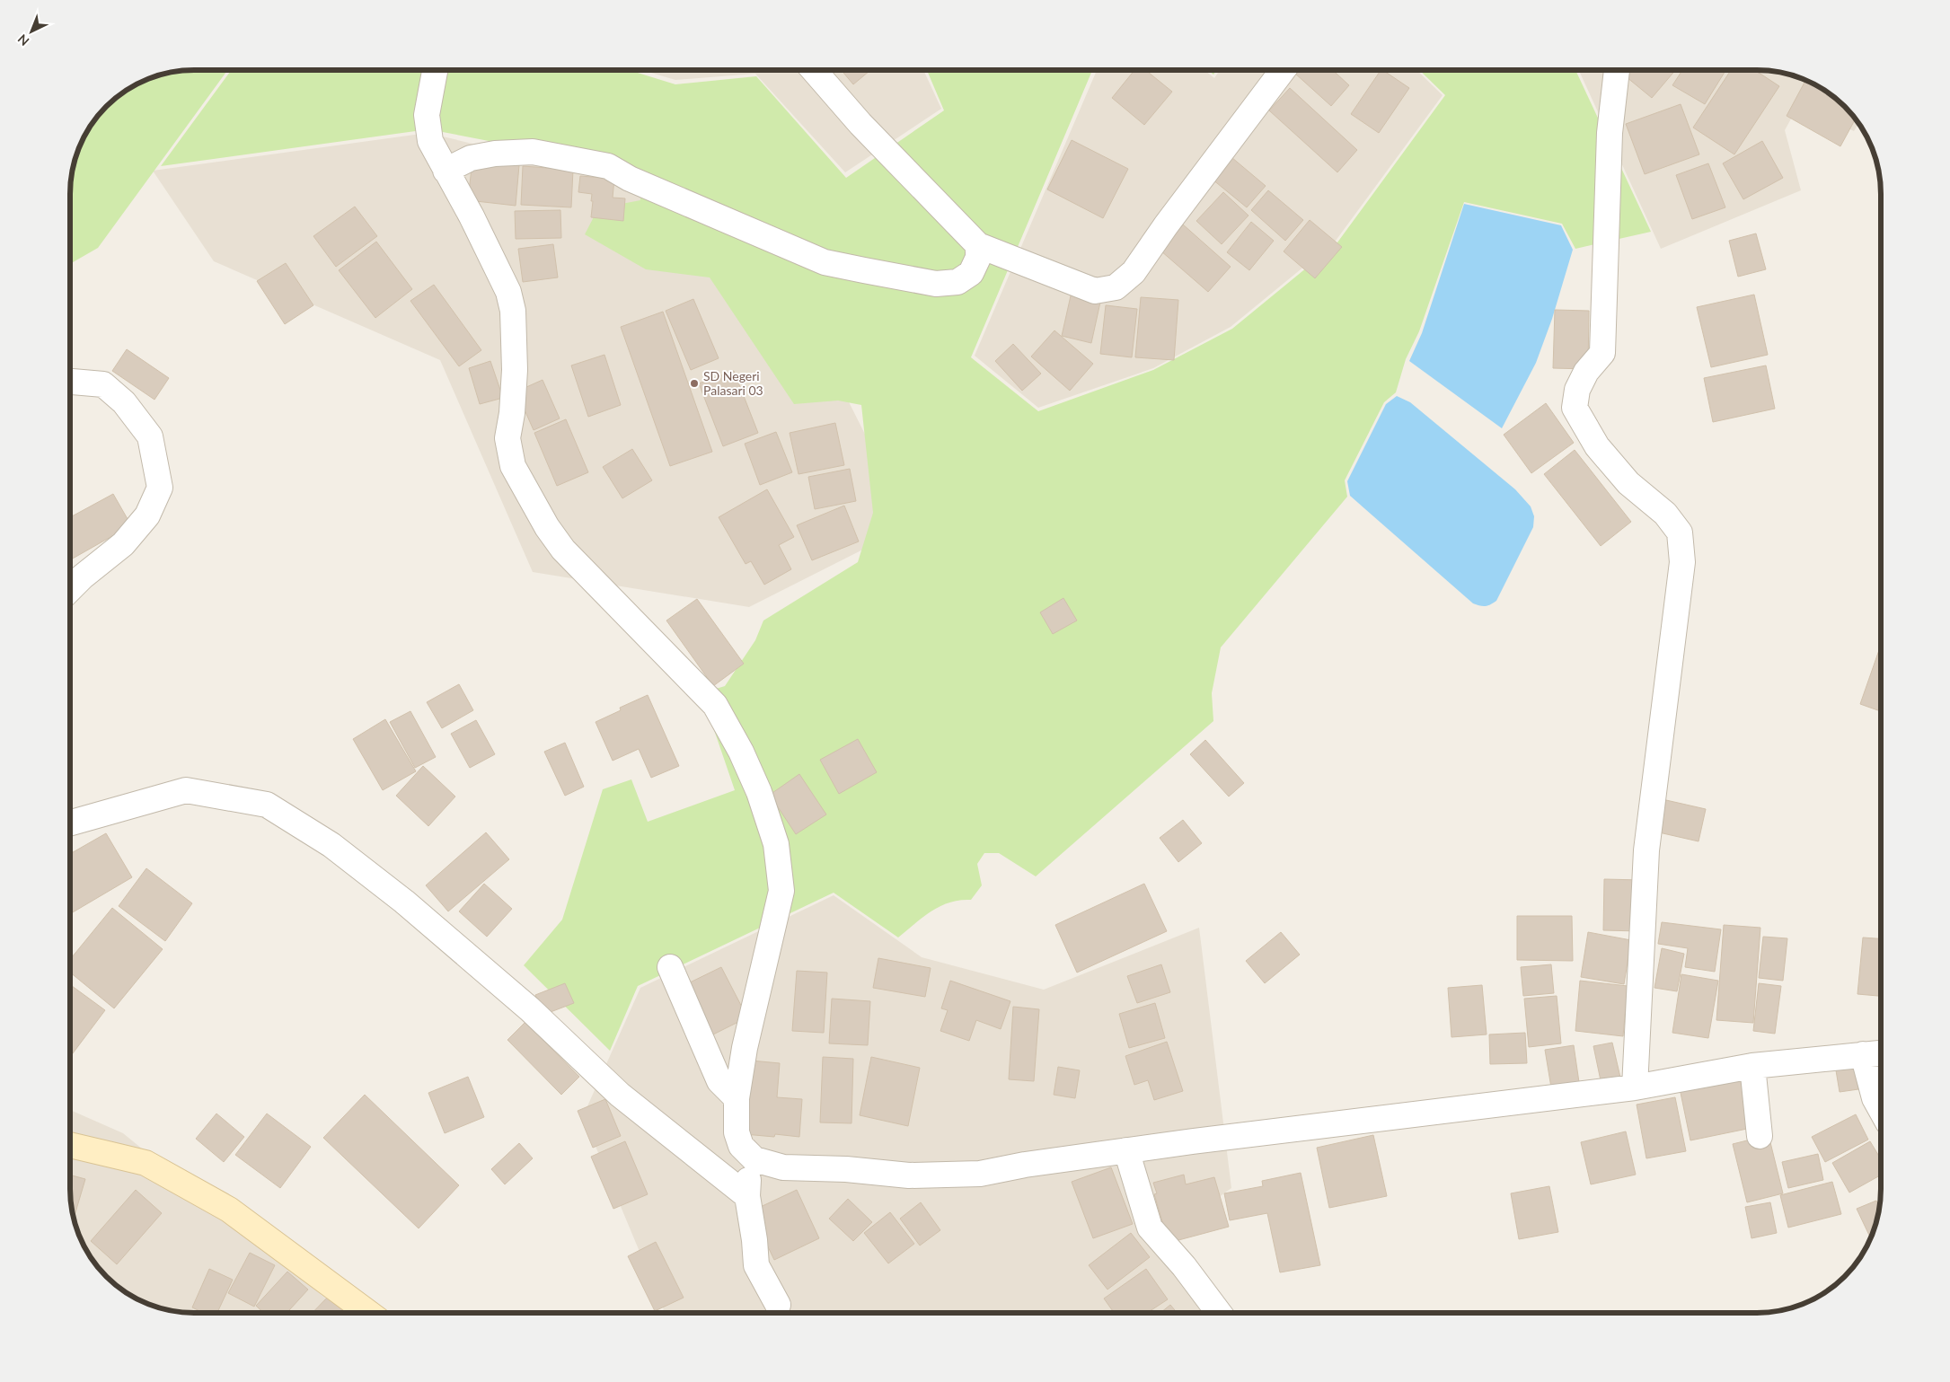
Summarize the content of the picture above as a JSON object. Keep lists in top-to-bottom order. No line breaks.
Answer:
{"places":["SD Negeri Palasari 03"],"north":"bottom left"}
